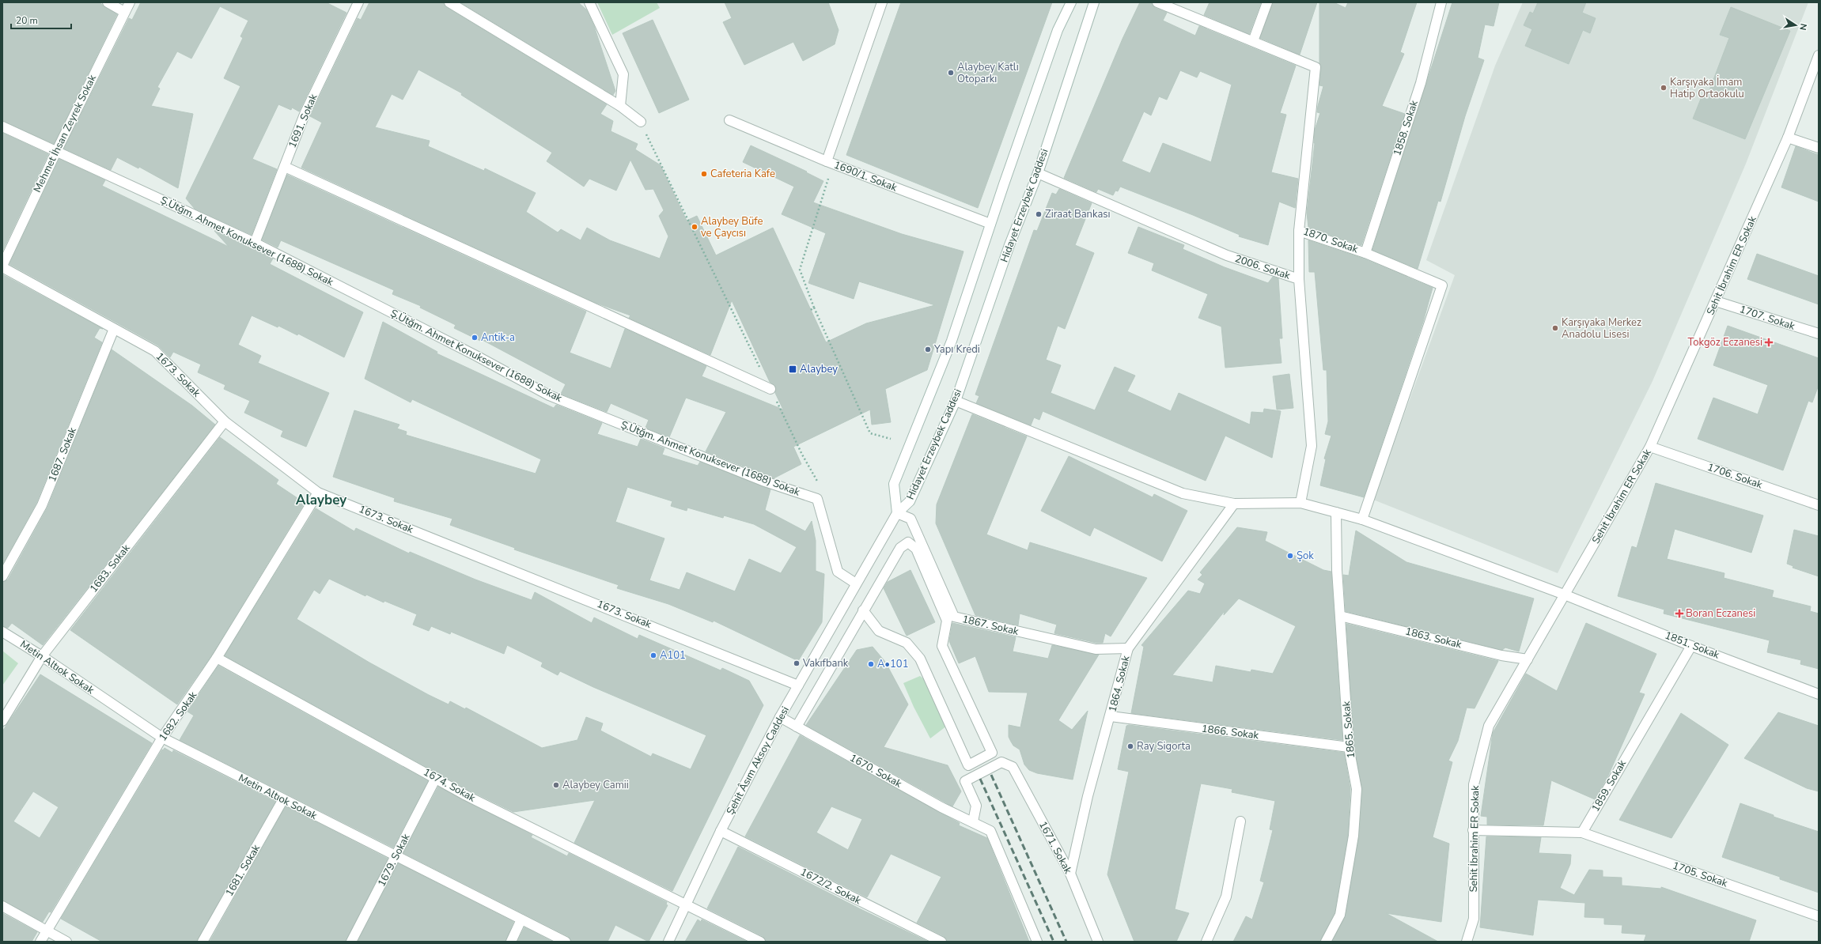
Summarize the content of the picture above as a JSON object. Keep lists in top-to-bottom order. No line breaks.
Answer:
{"streets":{"street":["1691. Sokak","1858. Sokak","Mehmet İhsan Zeyrek Sokak","1690/1. Sokak","Hidayet Erzeybek Caddesi","1870. Sokak","Ş.Ütğm. Ahmet Konuksever (1688) Sokak","Sehit İbrahim ER Sokak","2006. Sokak","1707. Sokak","1673. Sokak","1687. Sokak","1706. Sokak","1683. Sokak","1867. Sokak","1863. Sokak","1851. Sokak","Metin Altıok Sokak","1864. Sokak","1682. Sokak","1865. Sokak","1866. Sokak","Şehit Âsım Aksoy Caddesi","1670. Sokak","1674. Sokak","1859. Sokak","1671. Sokak","1679. Sokak","1681. Sokak","1705. Sokak","1672/2. Sokak"]},"crossings":[["1691. Sokak","Ş.Ütğm. Ahmet Konuksever (1688) Sokak"],["1858. Sokak","1870. Sokak"],["Mehmet İhsan Zeyrek Sokak","Ş.Ütğm. Ahmet Konuksever (1688) Sokak"],["Mehmet İhsan Zeyrek Sokak","1673. Sokak"],["1690/1. Sokak","Hidayet Erzeybek Caddesi"],["Hidayet Erzeybek Caddesi","2006. Sokak"],["Hidayet Erzeybek Caddesi","1867. Sokak"],["Hidayet Erzeybek Caddesi","1851. Sokak"],["Hidayet Erzeybek Caddesi","Şehit Âsım Aksoy Caddesi"],["1870. Sokak","1851. Sokak"],["Ş.Ütğm. Ahmet Konuksever (1688) Sokak","Şehit Âsım Aksoy Caddesi"],["Sehit İbrahim ER Sokak","1707. Sokak"],["Sehit İbrahim ER Sokak","1706. Sokak"],["Sehit İbrahim ER Sokak","1863. Sokak"],["Sehit İbrahim ER Sokak","1851. Sokak"],["2006. Sokak","1851. Sokak"],["1673. Sokak","1687. Sokak"],["1673. Sokak","1683. Sokak"],["1673. Sokak","1682. Sokak"],["1673. Sokak","Şehit Âsım Aksoy Caddesi"],["1683. Sokak","Metin Altıok Sokak"],["1867. Sokak","1864. Sokak"],["1867. Sokak","Şehit Âsım Aksoy Caddesi"],["1863. Sokak","1865. Sokak"],["1851. Sokak","1864. Sokak"],["1851. Sokak","1865. Sokak"],["1851. Sokak","1859. Sokak"],["Metin Altıok Sokak","1682. Sokak"],["Metin Altıok Sokak","1679. Sokak"],["Metin Altıok Sokak","1681. Sokak"],["1864. Sokak","1866. Sokak"],["1864. Sokak","1671. Sokak"],["1682. Sokak","1674. Sokak"],["1865. Sokak","1866. Sokak"],["Şehit Âsım Aksoy Caddesi","1670. Sokak"],["Şehit Âsım Aksoy Caddesi","1674. Sokak"],["Şehit Âsım Aksoy Caddesi","1672/2. Sokak"],["1670. Sokak","1671. Sokak"],["1674. Sokak","1679. Sokak"],["1859. Sokak","1705. Sokak"]],"districts":["Alaybey"],"places":{"other":["Alaybey Katlı Otoparkı","Karşıyaka İmam Hatip Ortaokulu","Cafeteria Kafe","Ziraat Bankası","Alaybey Büfe ve Çaycısı","Karşıyaka Merkez Anadolu Lisesi","Antik-a","Yapı Kredi","Şok","A101","Vakıfbank","A•101","Ray Sigorta","Alaybey Camii"],"health":["Tokgöz Eczanesi","Boran Eczanesi"],"transit":["Alaybey"]},"scale_bar":"20 m","north":"right"}
